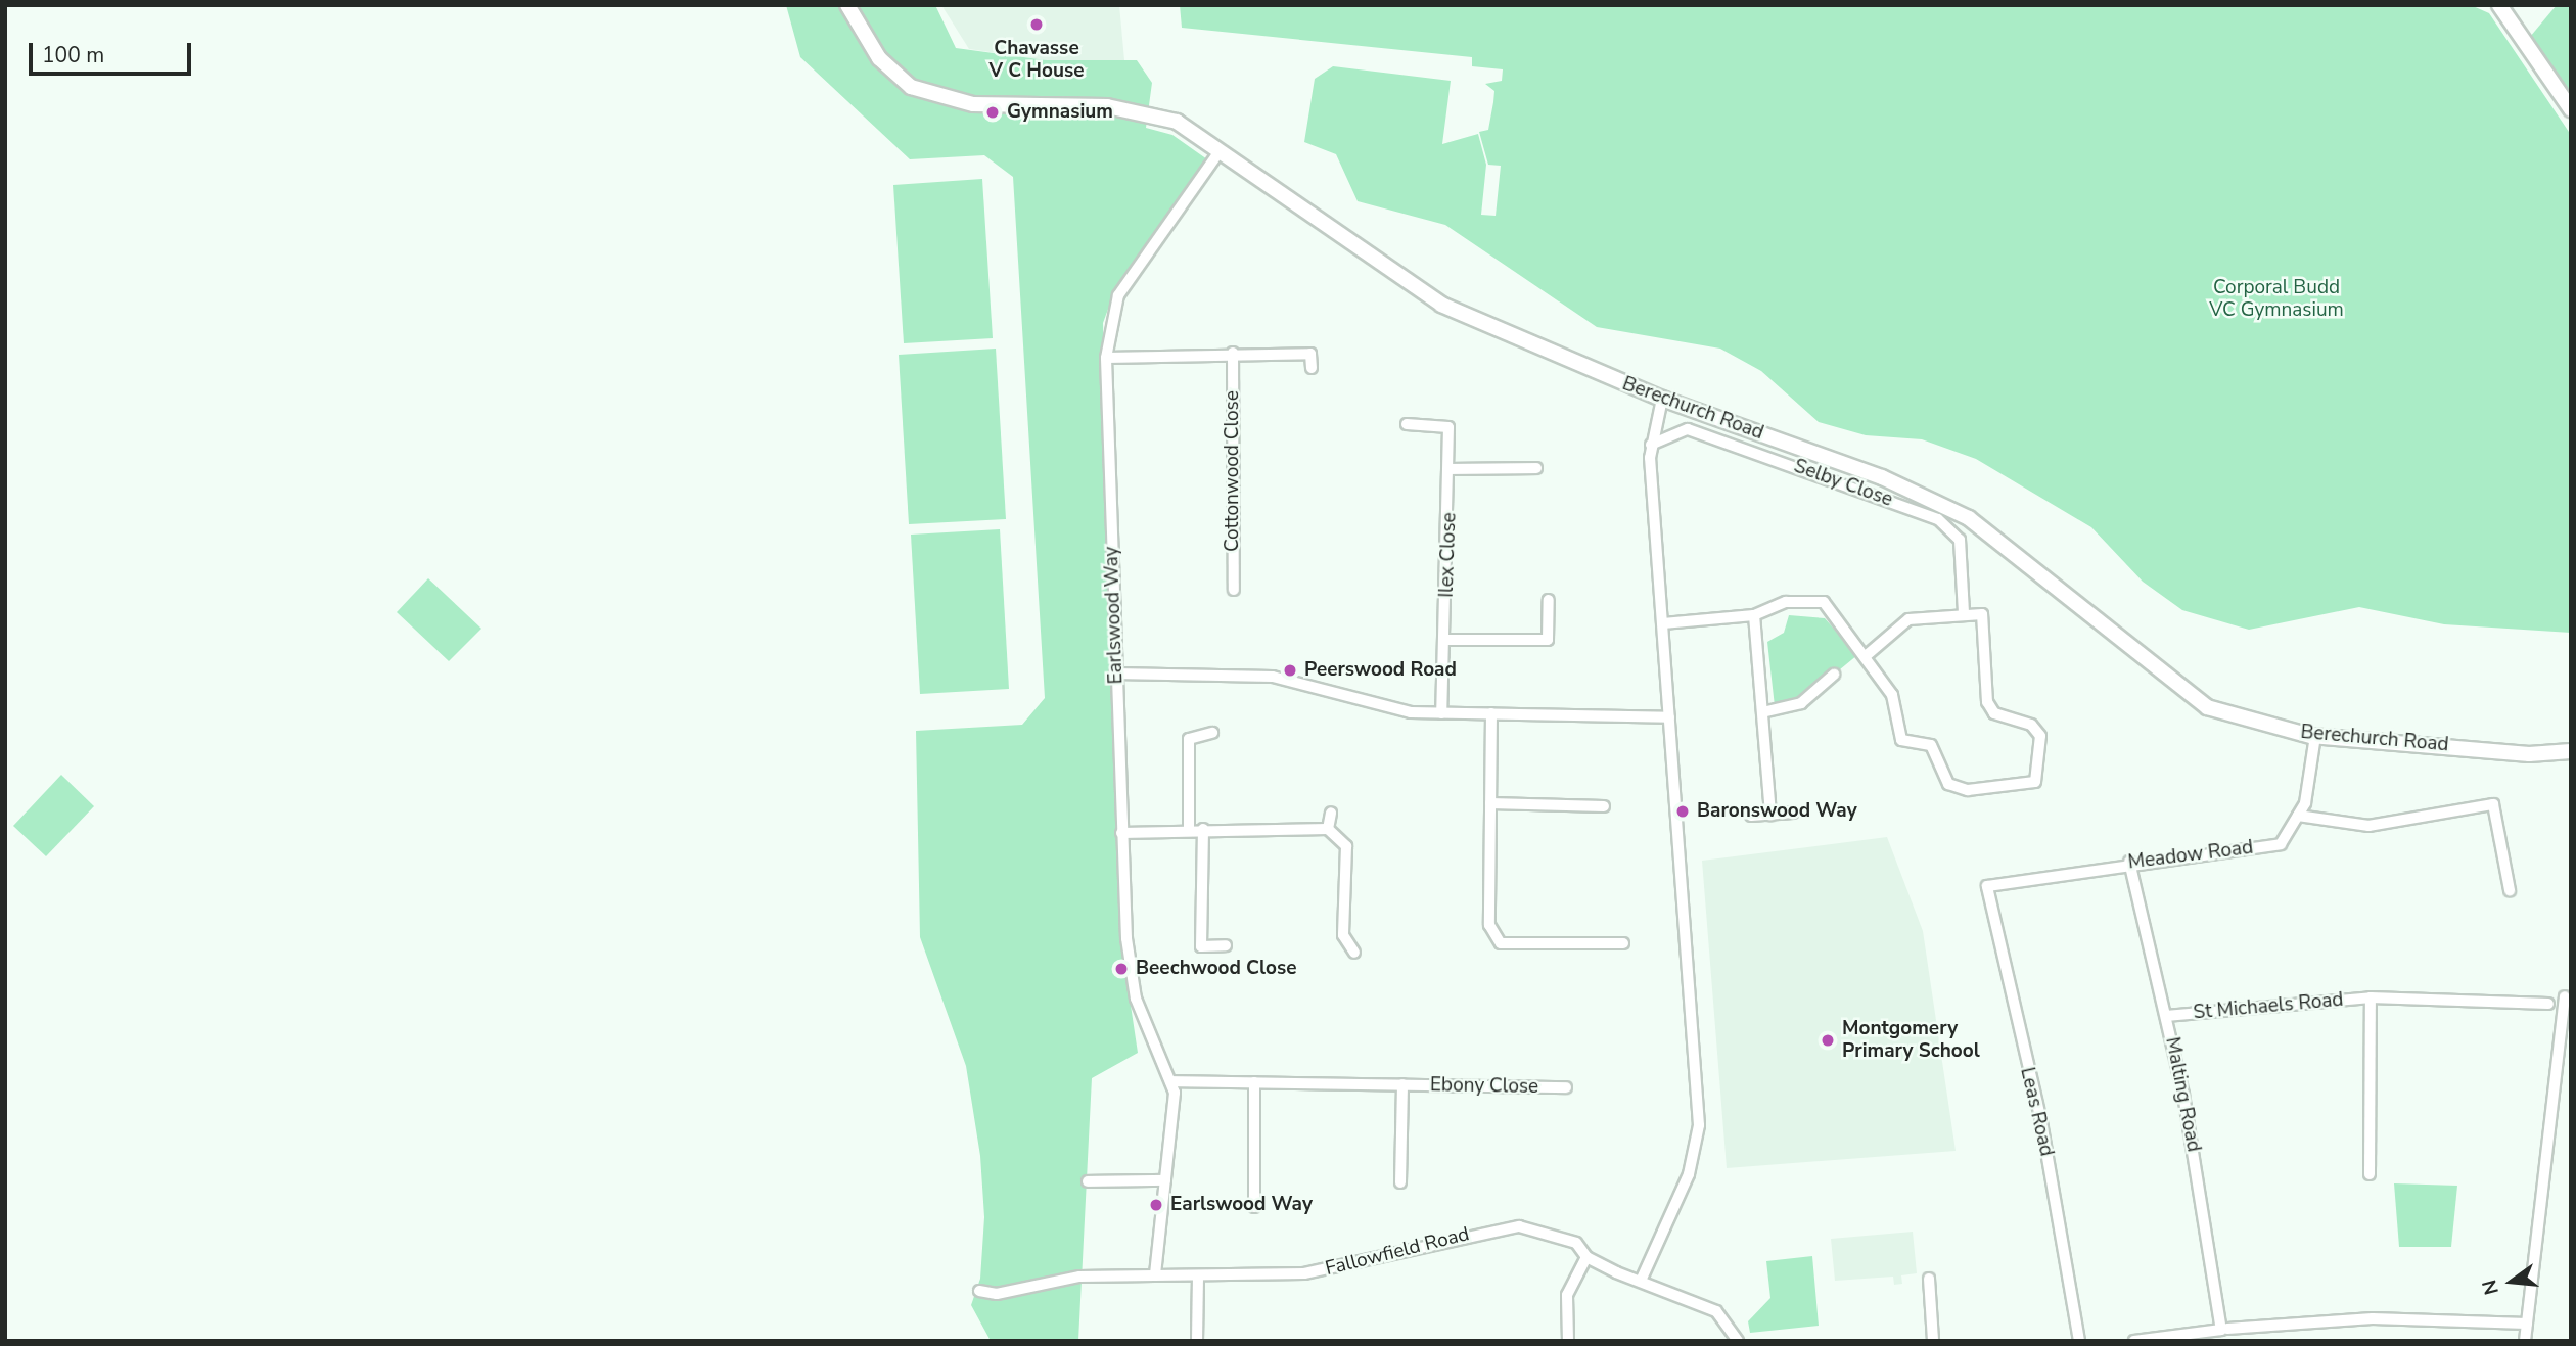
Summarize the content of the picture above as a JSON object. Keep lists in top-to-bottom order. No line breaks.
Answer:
{"streets":{"street":["Berechurch Road","Cottonwood Close","Selby Close","Ilex Close","Earlswood Way","Meadow Road","St Michaels Road","Ebony Close","Malting Road","Leas Road","Fallowfield Road"]},"crossings":[["Berechurch Road","Earlswood Way"],["Berechurch Road","Meadow Road"],["Earlswood Way","Ebony Close"],["Earlswood Way","Fallowfield Road"],["Meadow Road","Malting Road"],["Meadow Road","Leas Road"],["St Michaels Road","Malting Road"]],"parks":["Corporal Budd VC Gymnasium"],"places":["Chavasse V C House","Gymnasium","Peerswood Road","Baronswood Way","Beechwood Close","Montgomery Primary School","Earlswood Way"],"scale_bar":"100 m","north":"left"}
